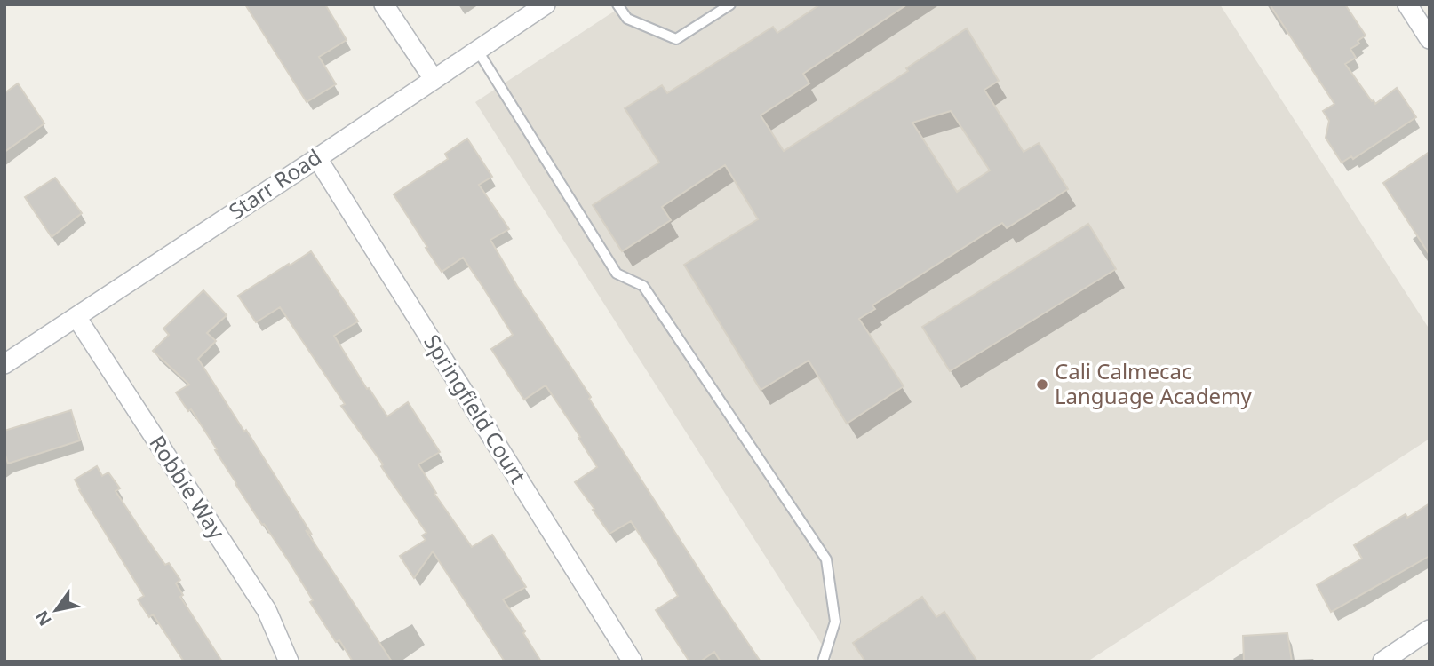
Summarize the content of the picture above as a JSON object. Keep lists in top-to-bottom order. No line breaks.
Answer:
{"streets":{"street":["Starr Road","Springfield Court","Robbie Way"]},"crossings":[["Starr Road","Springfield Court"],["Starr Road","Robbie Way"]],"places":["Cali Calmecac Language Academy"],"north":"bottom left"}
